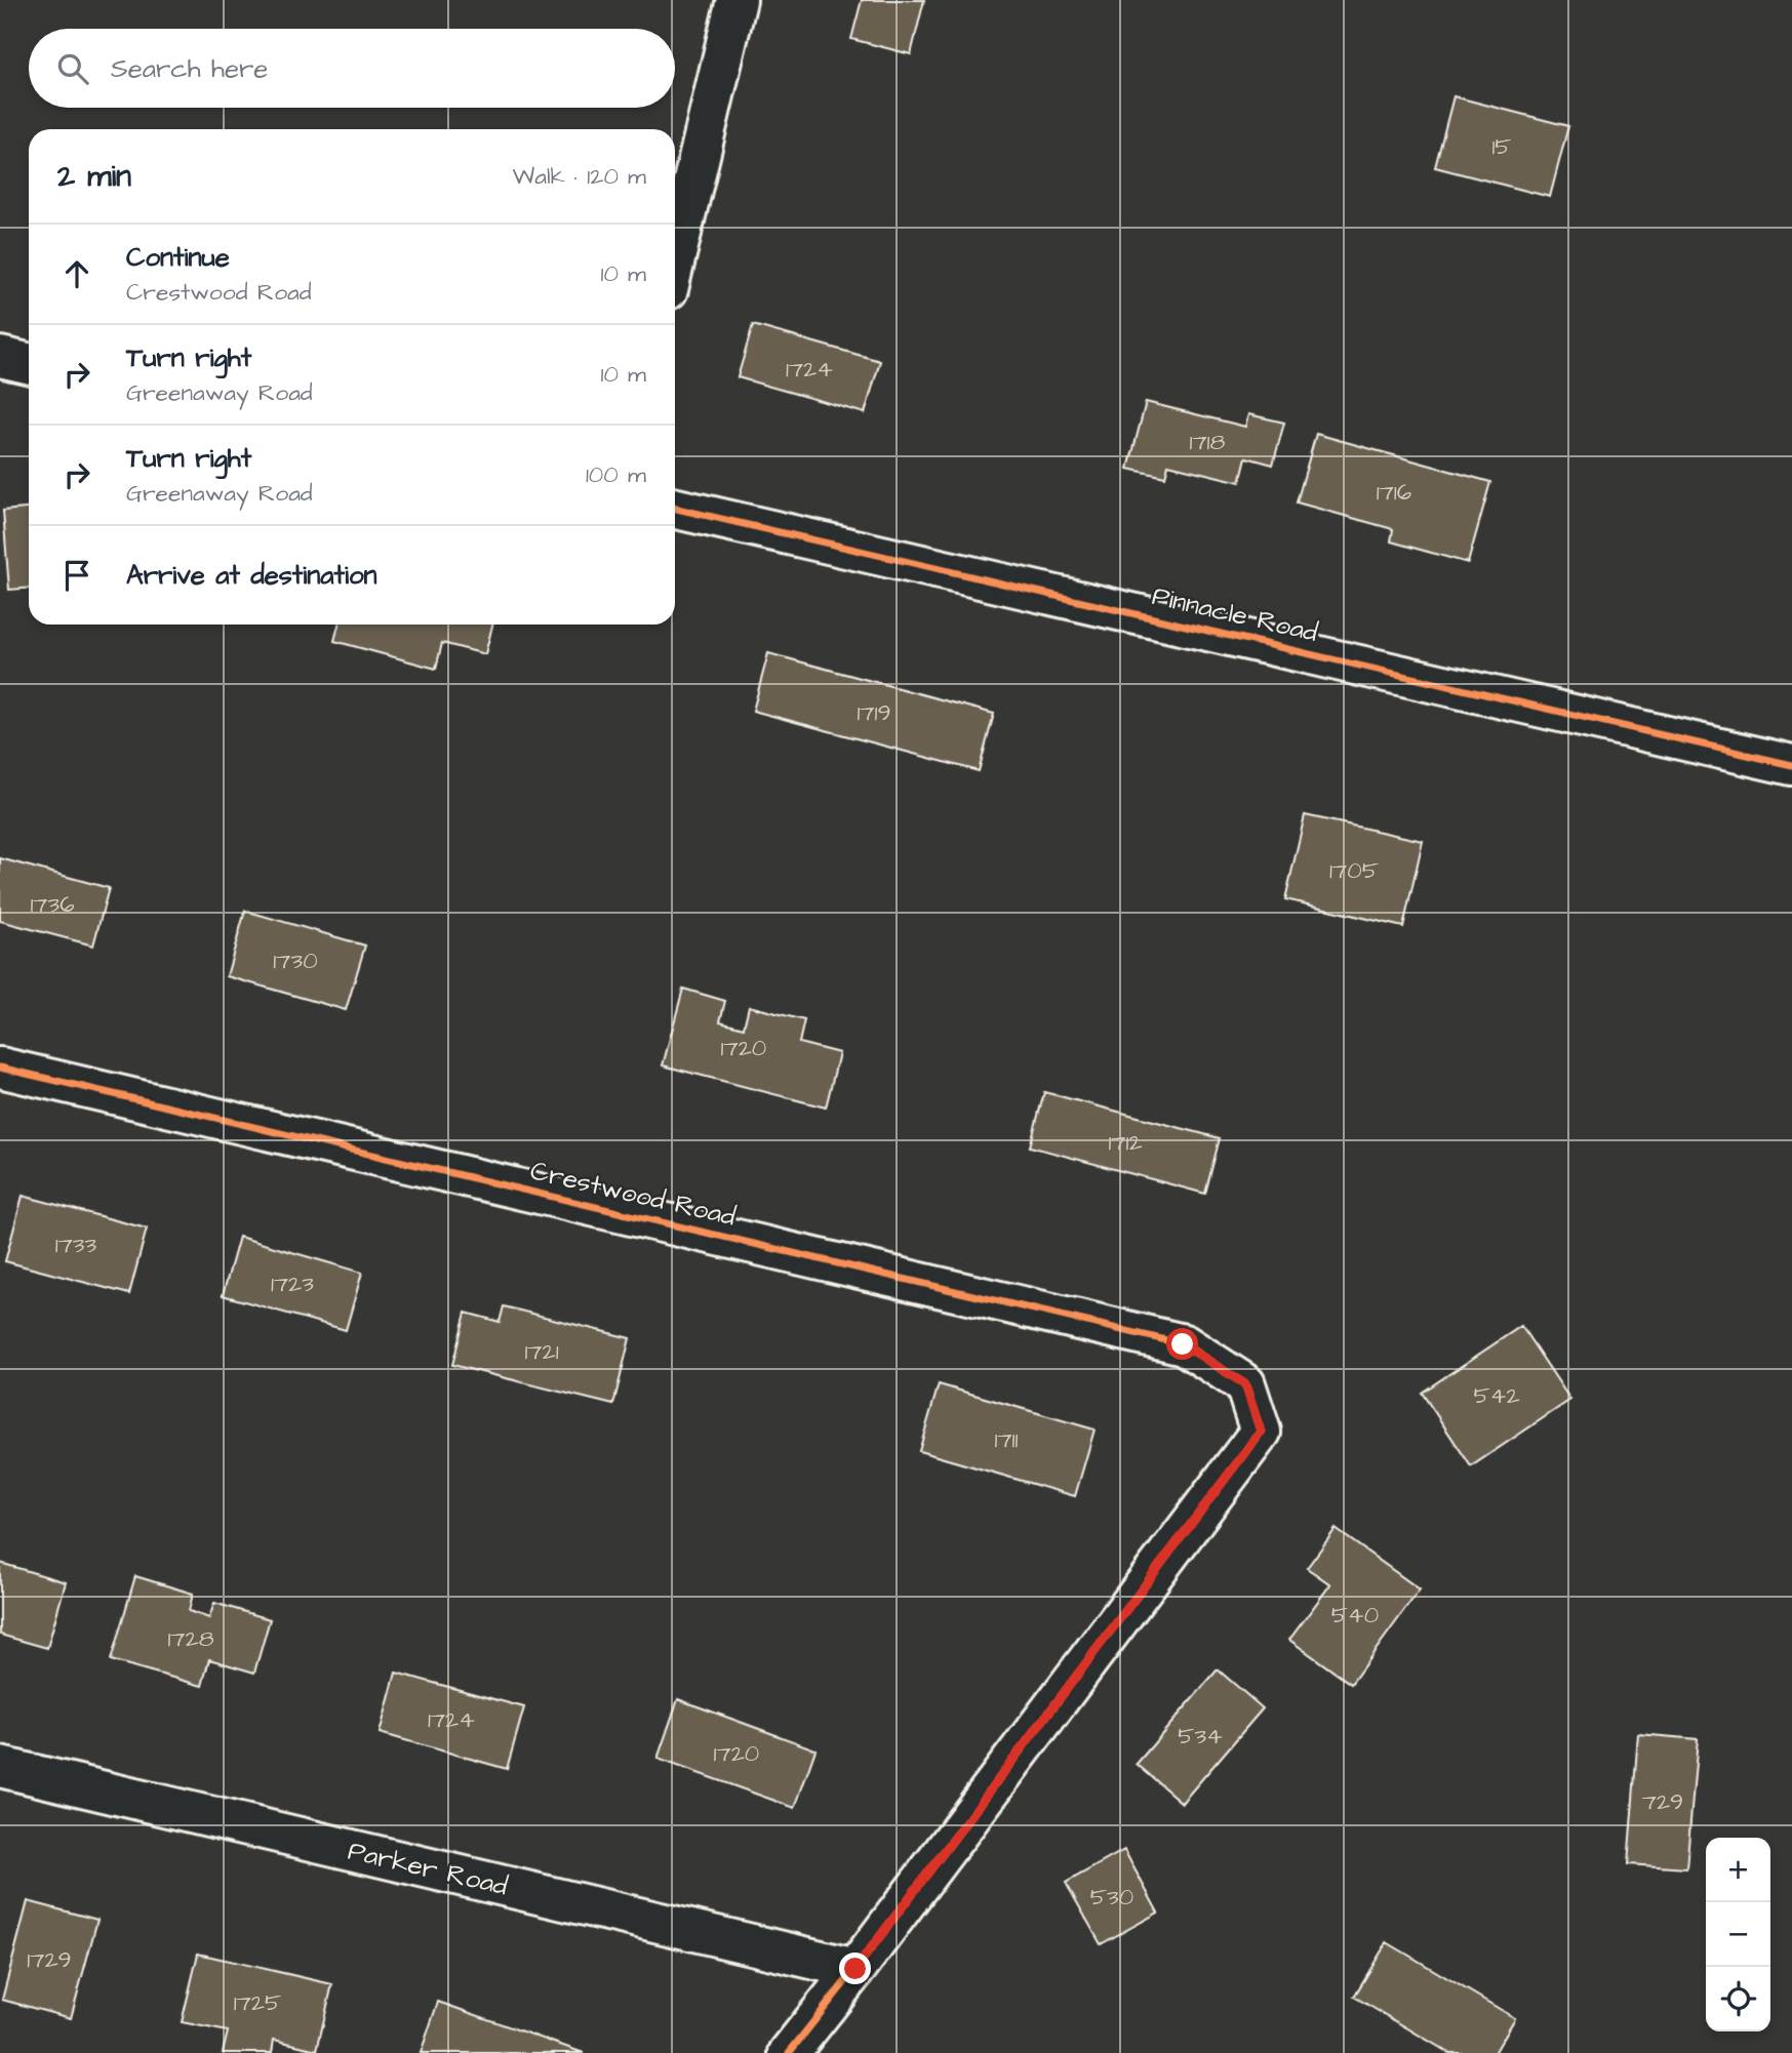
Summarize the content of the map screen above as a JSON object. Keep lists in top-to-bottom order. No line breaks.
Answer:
{"streets":{"street":["Pinnacle Road","Crestwood Road","Parker Road"]},"crossings":[["Crestwood Road","Parker Road"]],"house_numbers":["15","1724","1718","1716","1719","1705","1736","1730","1720","1712","1733","1723","1721","542","1711","540","1728","1724","534","1720","729","530","1729","1725"],"page":{"search":"Search here","heading":["2 min","Walk · 120 m"],"list":[["Continue","Crestwood Road","10 m"],["Turn right","Greenaway Road","10 m"],["Turn right","Greenaway Road","100 m"],"Arrive at destination"],"map_buttons":["+","−"]}}
